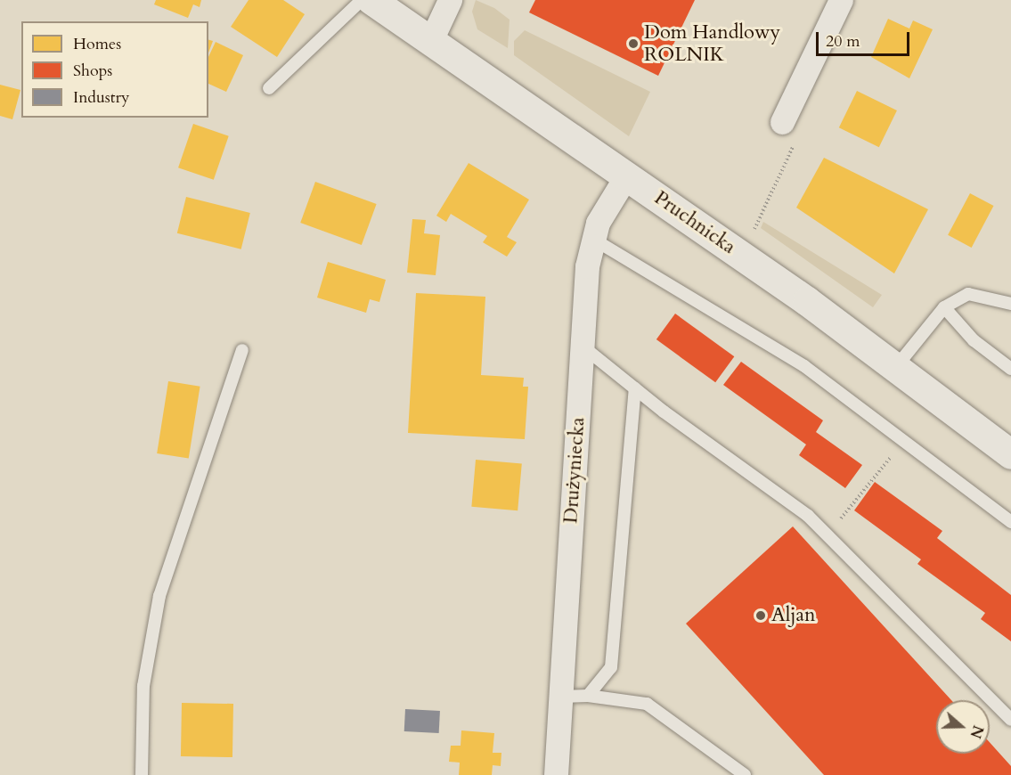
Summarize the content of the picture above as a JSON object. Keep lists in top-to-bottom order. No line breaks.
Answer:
{"streets":{"main road":["Pruchnicka"],"street":["Drużyniecka"]},"crossings":[["Pruchnicka","Drużyniecka"]],"places":["Dom Handlowy ROLNIK","Aljan"],"legend":["Homes","Shops","Industry"],"scale_bar":"20 m","north":"right"}
